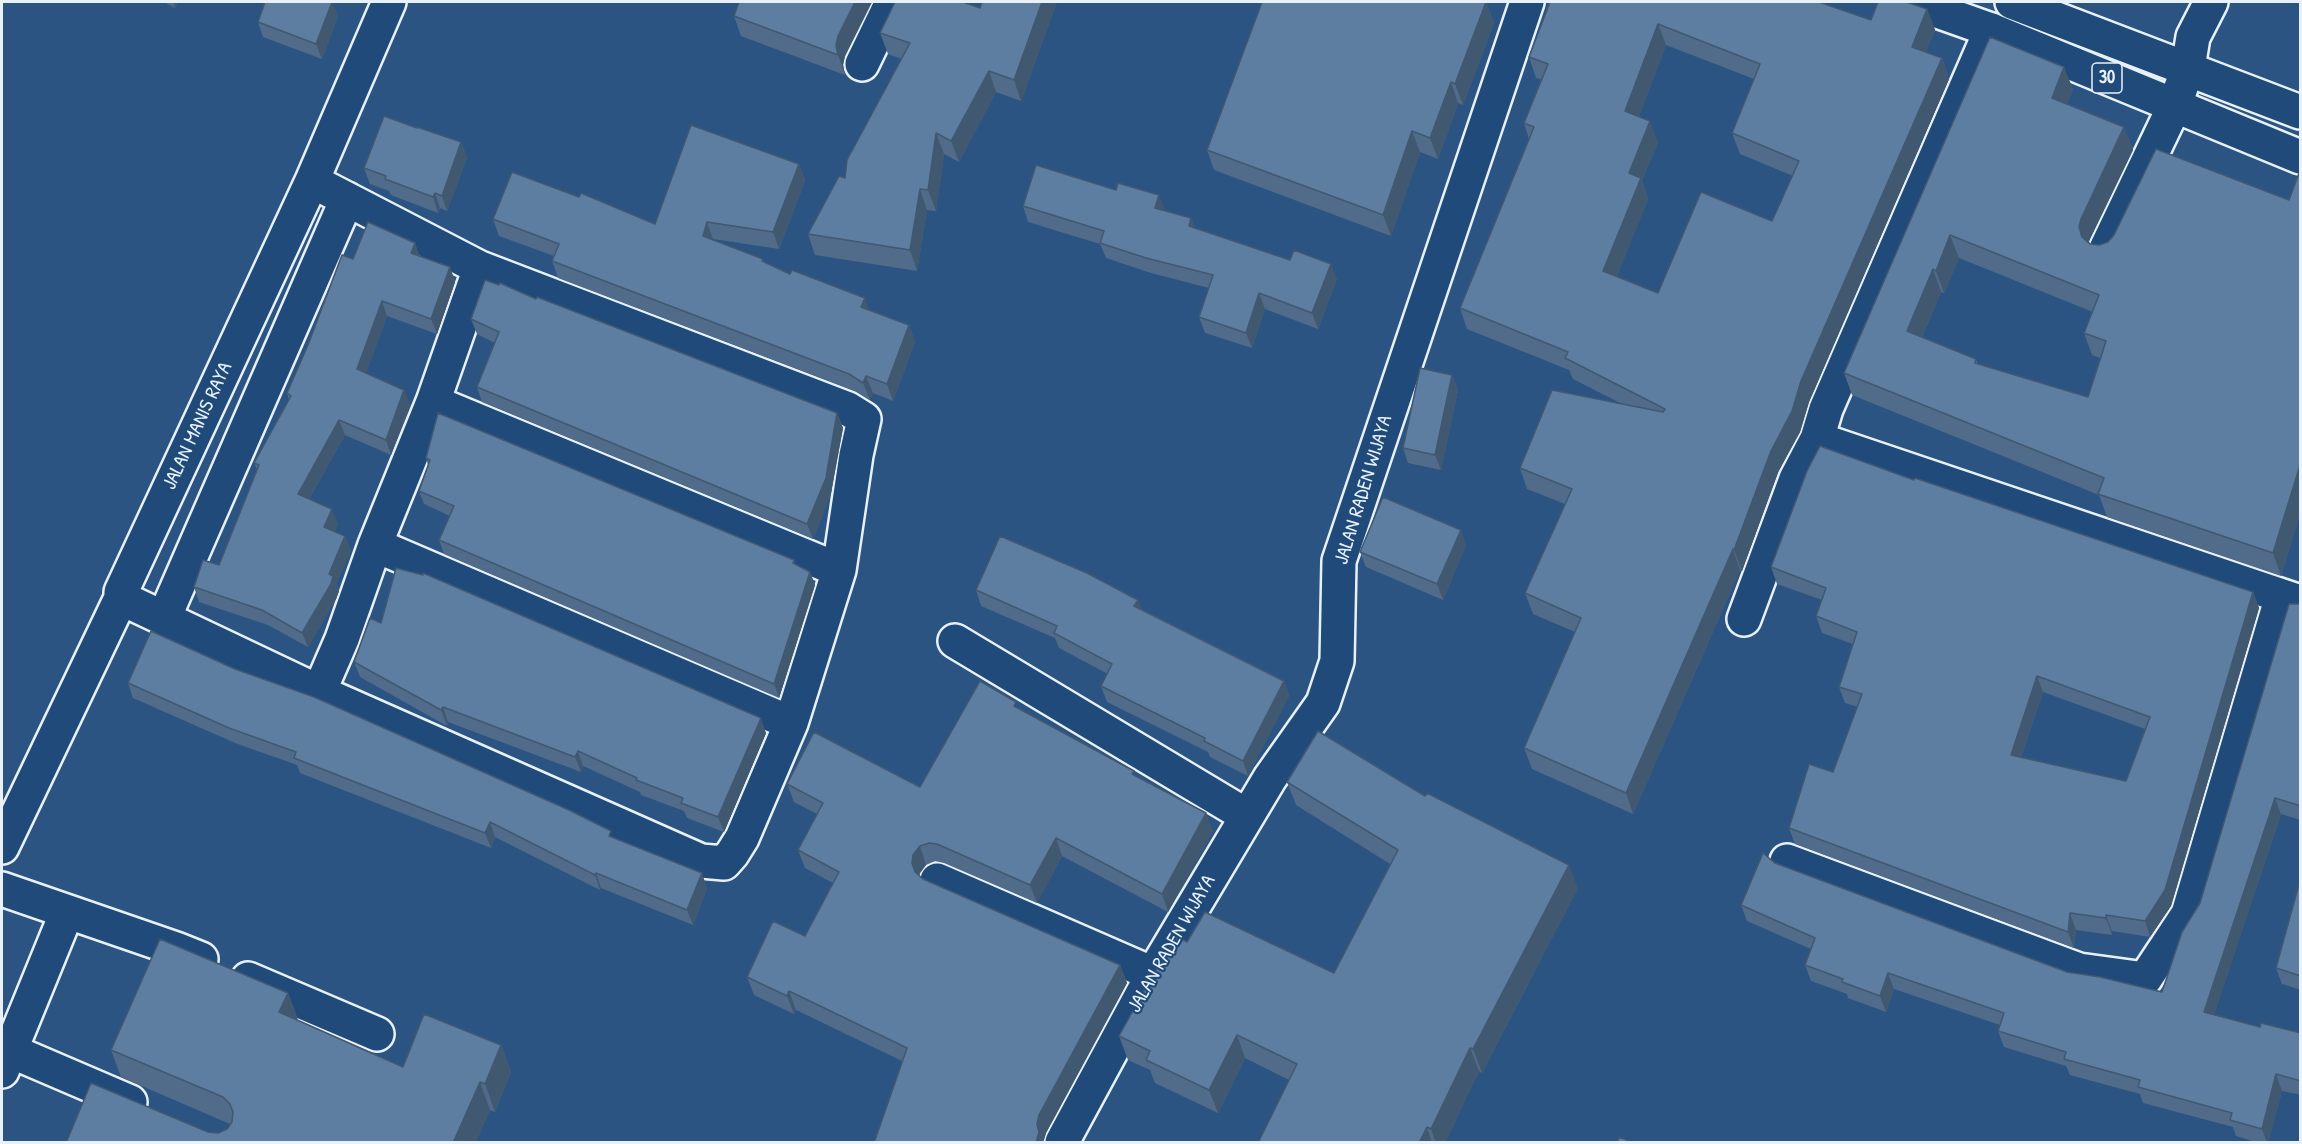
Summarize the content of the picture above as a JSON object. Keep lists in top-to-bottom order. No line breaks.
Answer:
{"streets":{"main road":["30","JALAN MANIS RAYA","JALAN RADEN WIJAYA"]}}
